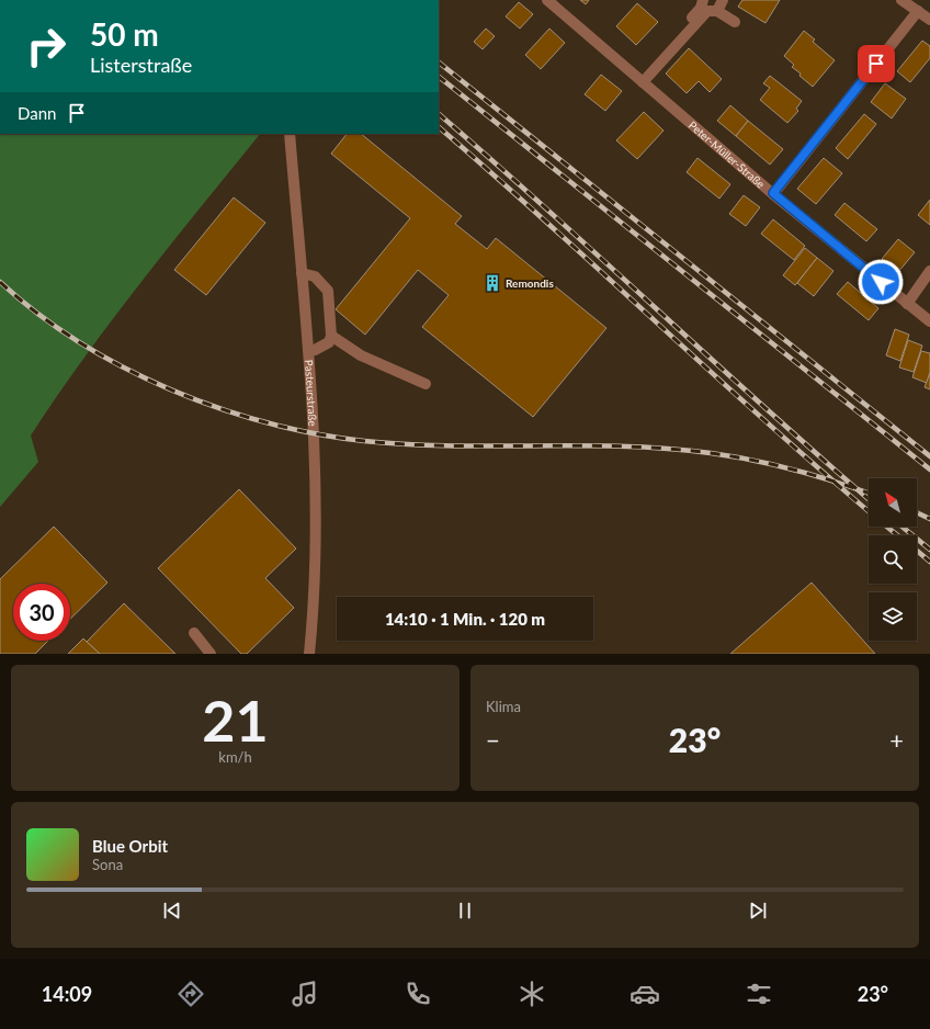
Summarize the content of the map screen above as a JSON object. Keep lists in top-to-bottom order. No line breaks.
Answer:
{"streets":{"street":["Peter-Müller-Straße","Pasteurstraße"]},"places":{"building":["Remondis"]},"north":"top left","page":{"turn":["50 m","Listerstraße"],"then":"Dann","limit":"30","trip":"14:10 · 1 Min. · 120 m","tile":[["21","km/h"],"Klima"],"heat":["−","23°","+"],"song":["Blue Orbit","Sona"],"tabs":["14:09","23°"]}}
